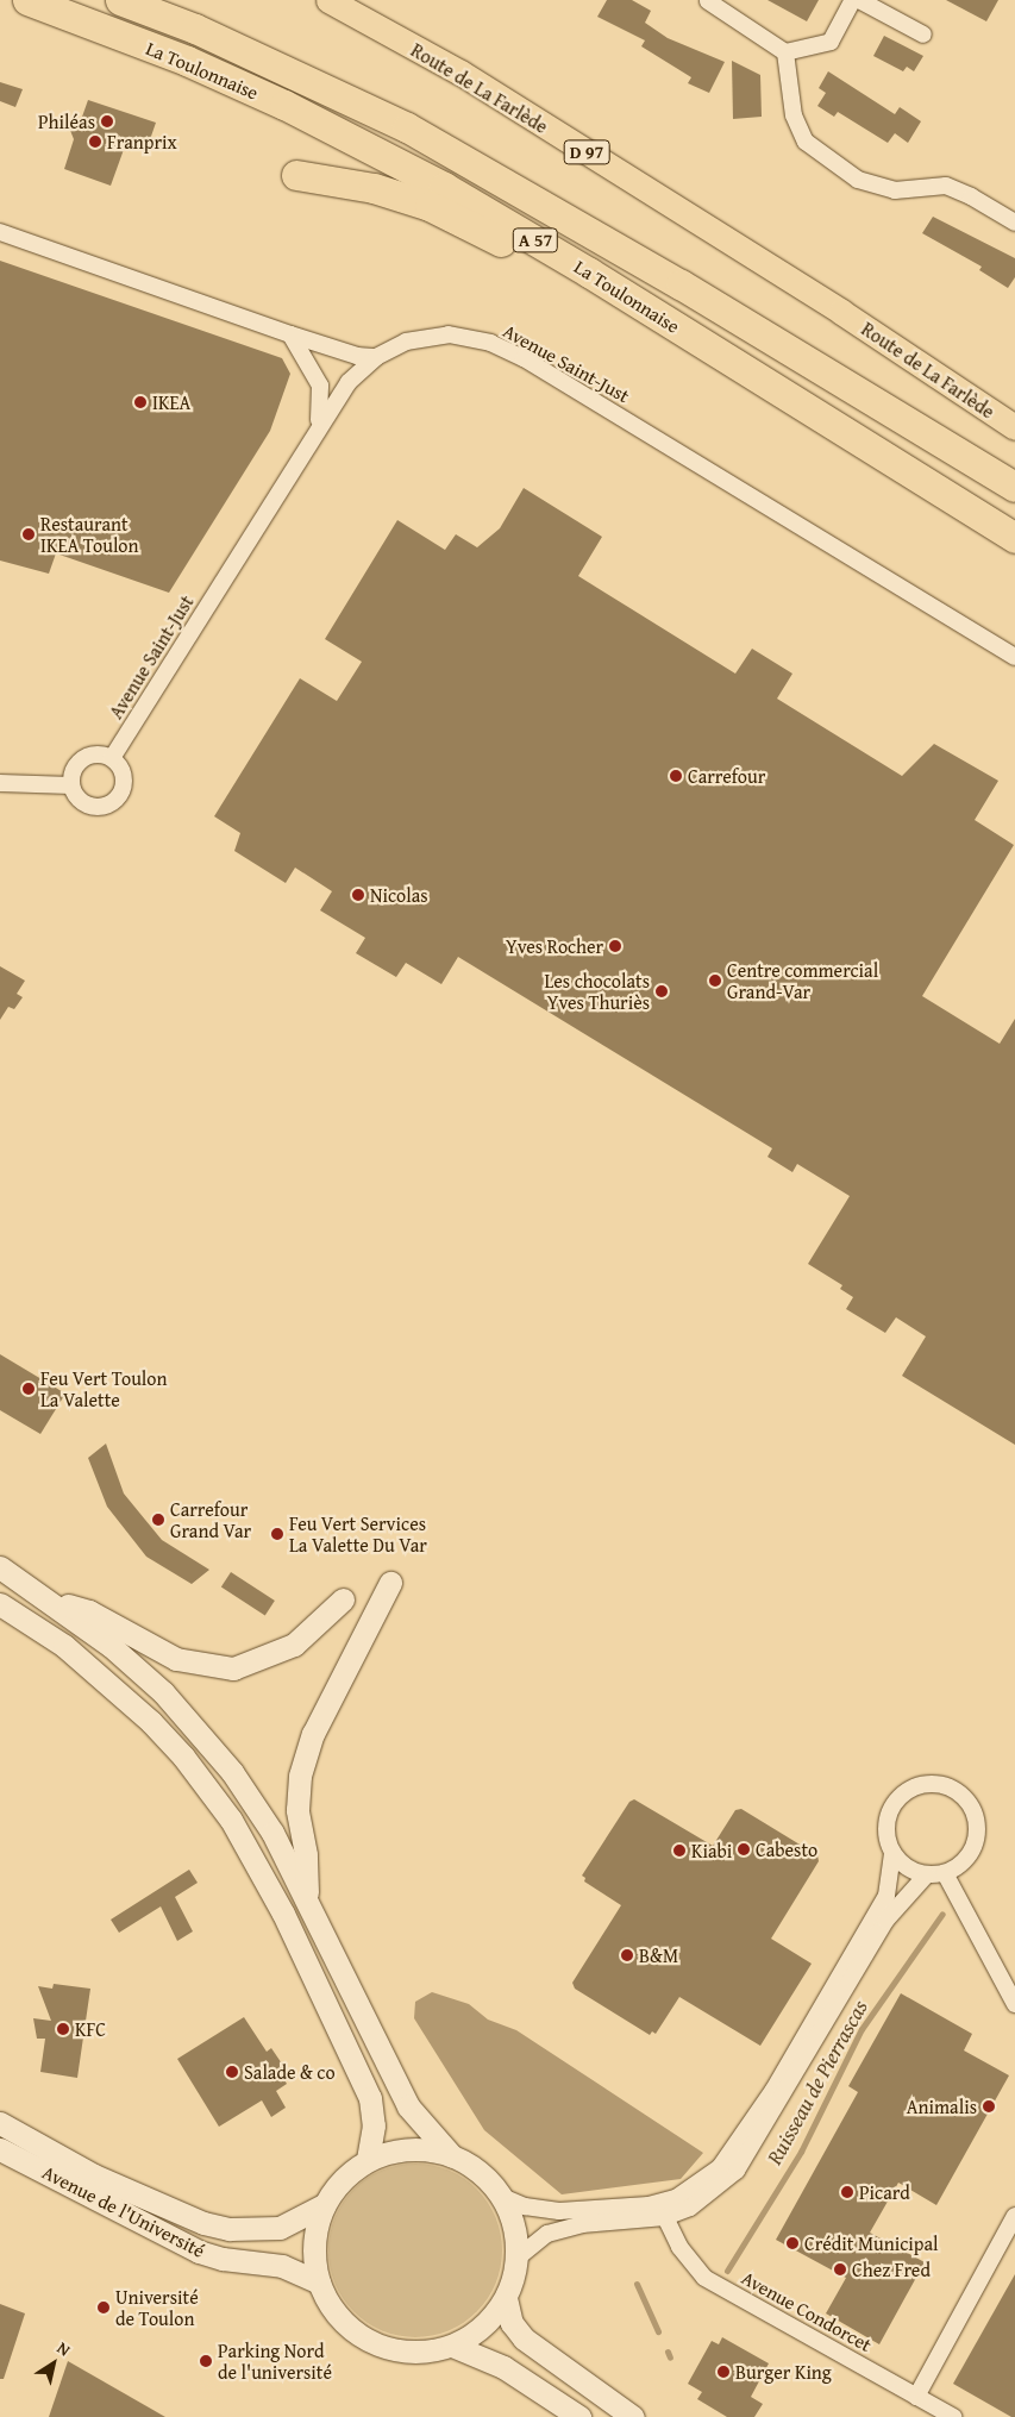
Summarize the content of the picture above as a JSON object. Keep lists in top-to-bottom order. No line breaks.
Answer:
{"streets":{"highway":["La Toulonnaise","A 57"],"main road":["Route de La Farlède","D 97","Avenue de l'Université"],"street":["Avenue Saint-Just","Avenue Condorcet"]},"water":["Ruisseau de Pierrascas"],"places":["Philéas","Franprix","IKEA","Restaurant IKEA Toulon","Carrefour","Nicolas","Yves Rocher","Centre commercial Grand-Var","Les chocolats Yves Thuriès","Feu Vert Toulon La Valette","Carrefour Grand Var","Feu Vert Services La Valette Du Var","Cabesto","Kiabi","B&M","KFC","Salade & co","Animalis","Picard","Crédit Municipal","Chez Fred","Université de Toulon","Parking Nord de l'université","Burger King"],"north":"top right"}
